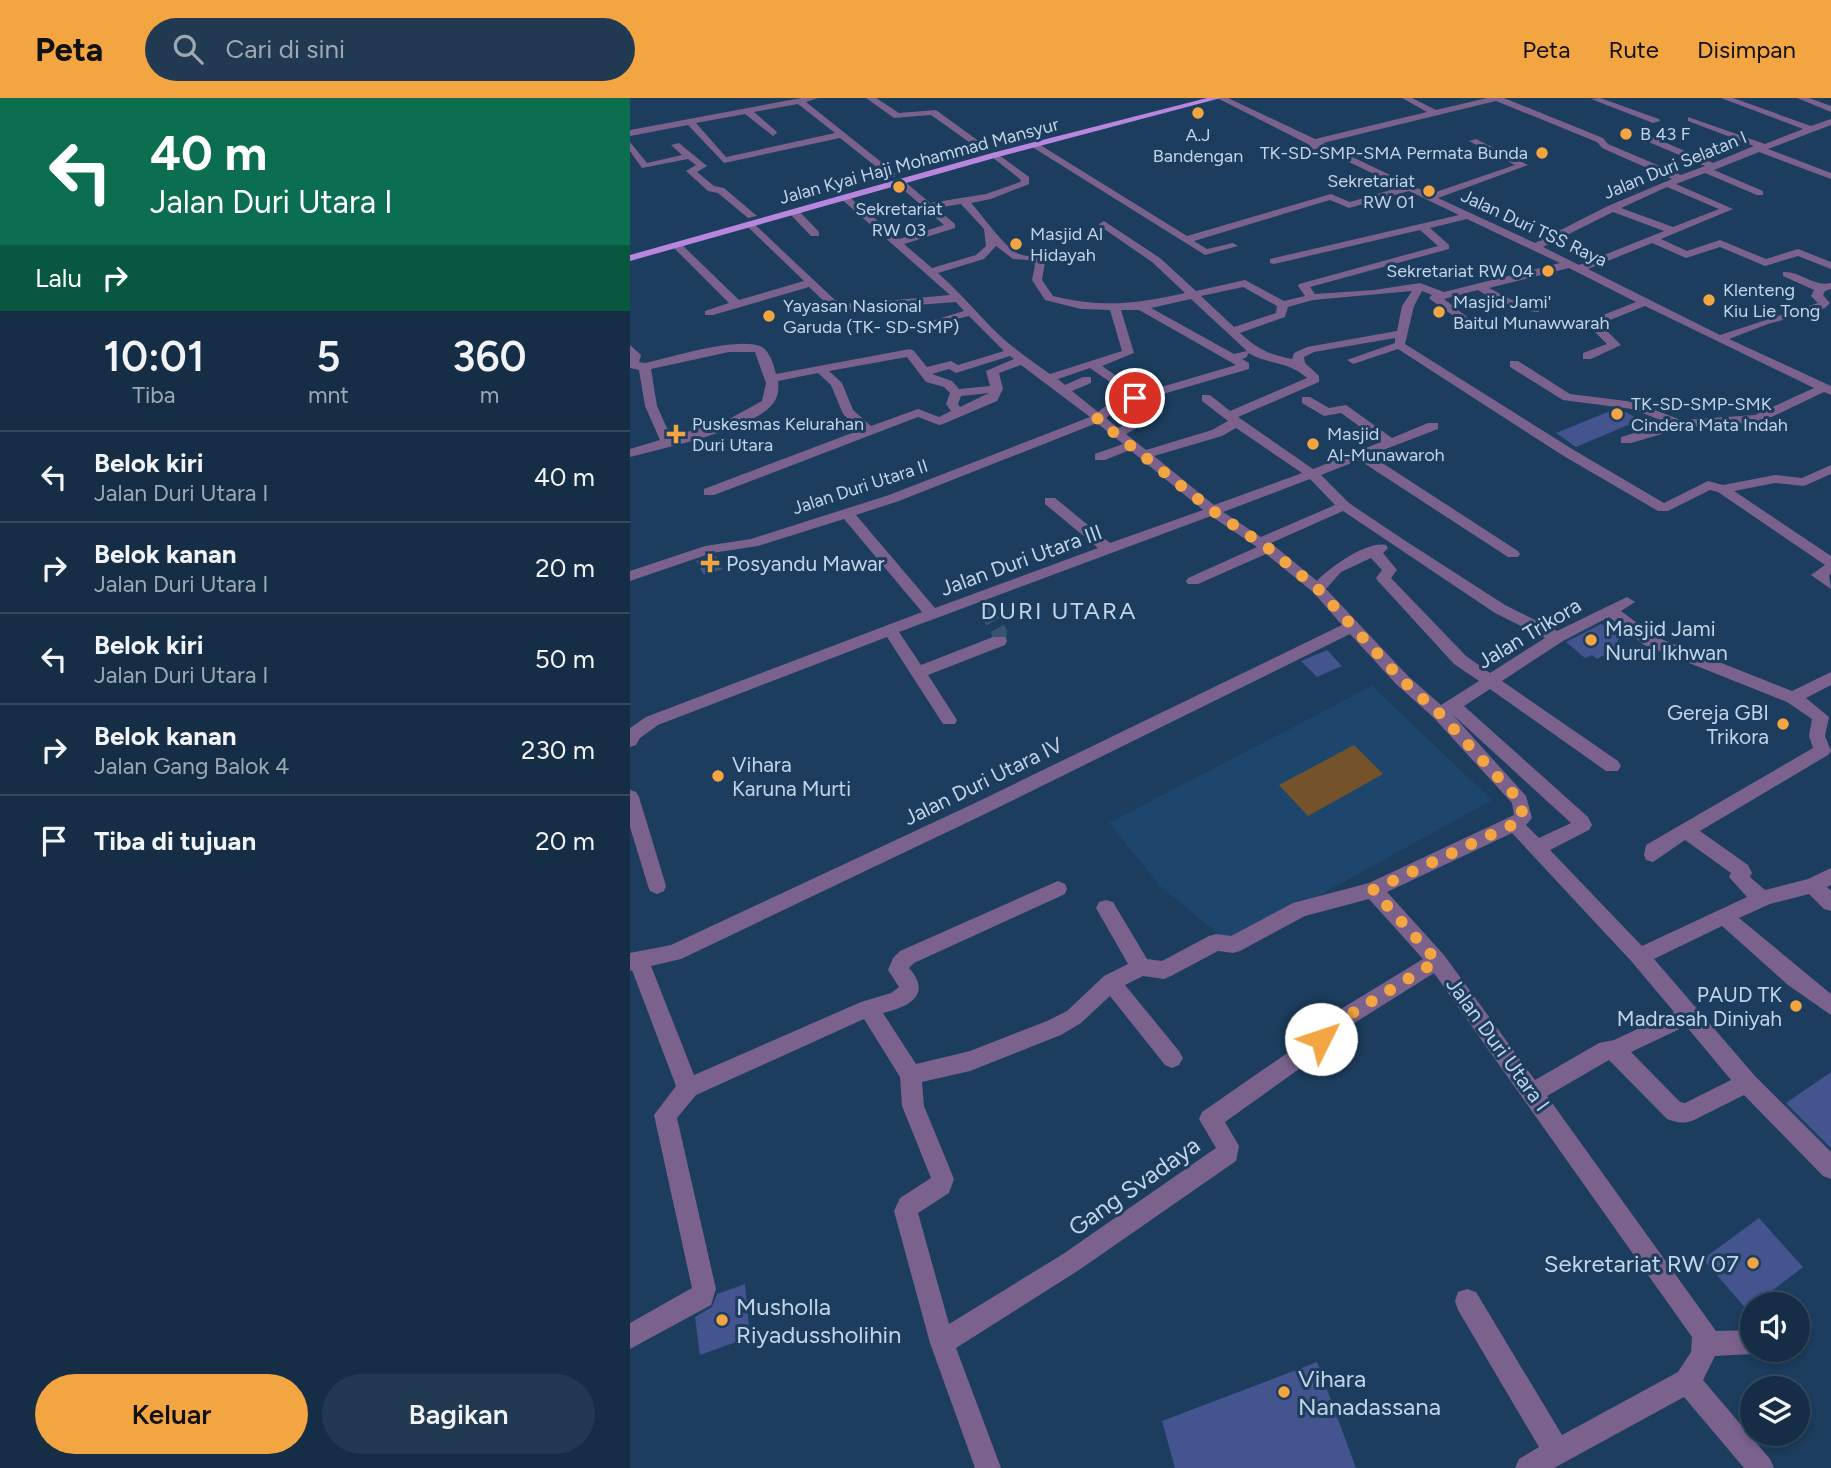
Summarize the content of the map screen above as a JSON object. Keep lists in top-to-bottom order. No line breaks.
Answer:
{"streets":{"main road":["Jalan Kyai Haji Mohammad Mansyur"],"street":["Jalan Duri Selatan I","Jalan Duri TSS Raya","Jalan Duri Utara II","Jalan Duri Utara III","Jalan Trikora","Jalan Duri Utara IV","Jalan Duri Utara I","Gang Svadaya"]},"crossings":[["Jalan Kyai Haji Mohammad Mansyur","Jalan Duri TSS Raya"],["Jalan Duri Selatan I","Jalan Duri TSS Raya"],["Jalan Duri Utara I","Gang Svadaya"]],"districts":["DURI UTARA"],"places":{"other":["A.J Bandengan","B 43 F","TK-SD-SMP-SMA Permata Bunda","Sekretariat RW 03","Sekretariat RW 01","Masjid Al Hidayah","Sekretariat RW 04","Klenteng Kiu Lie Tong","Masjid Jami' Baitul Munawwarah","Yayasan Nasional Garuda (TK- SD-SMP)","TK-SD-SMP-SMK Cindera Mata Indah","Masjid Al-Munawaroh","Masjid Jami Nurul Ikhwan","Gereja GBI Trikora","Vihara Karuna Murti","PAUD TK Madrasah Diniyah","Sekretariat RW 07","Musholla Riyadussholihin","Vihara Nanadassana"],"health":["Puskesmas Kelurahan Duri Utara","Posyandu Mawar"]},"page":{"header":"Peta","search":"Cari di sini","nav":["Peta","Rute","Disimpan"],"turn":["40 m","Jalan Duri Utara I"],"then":"Lalu","eta":["10:01","Tiba","5","mnt","360","m"],"list":[{"name":"Belok kiri","note":"Jalan Duri Utara I","value":"40 m"},{"name":"Belok kanan","note":"Jalan Duri Utara I","value":"20 m"},{"name":"Belok kiri","note":"Jalan Duri Utara I","value":"50 m"},{"name":"Belok kanan","note":"Jalan Gang Balok 4","value":"230 m"},{"name":"Tiba di tujuan","value":"20 m"}],"buttons":["Keluar","Bagikan"]}}
